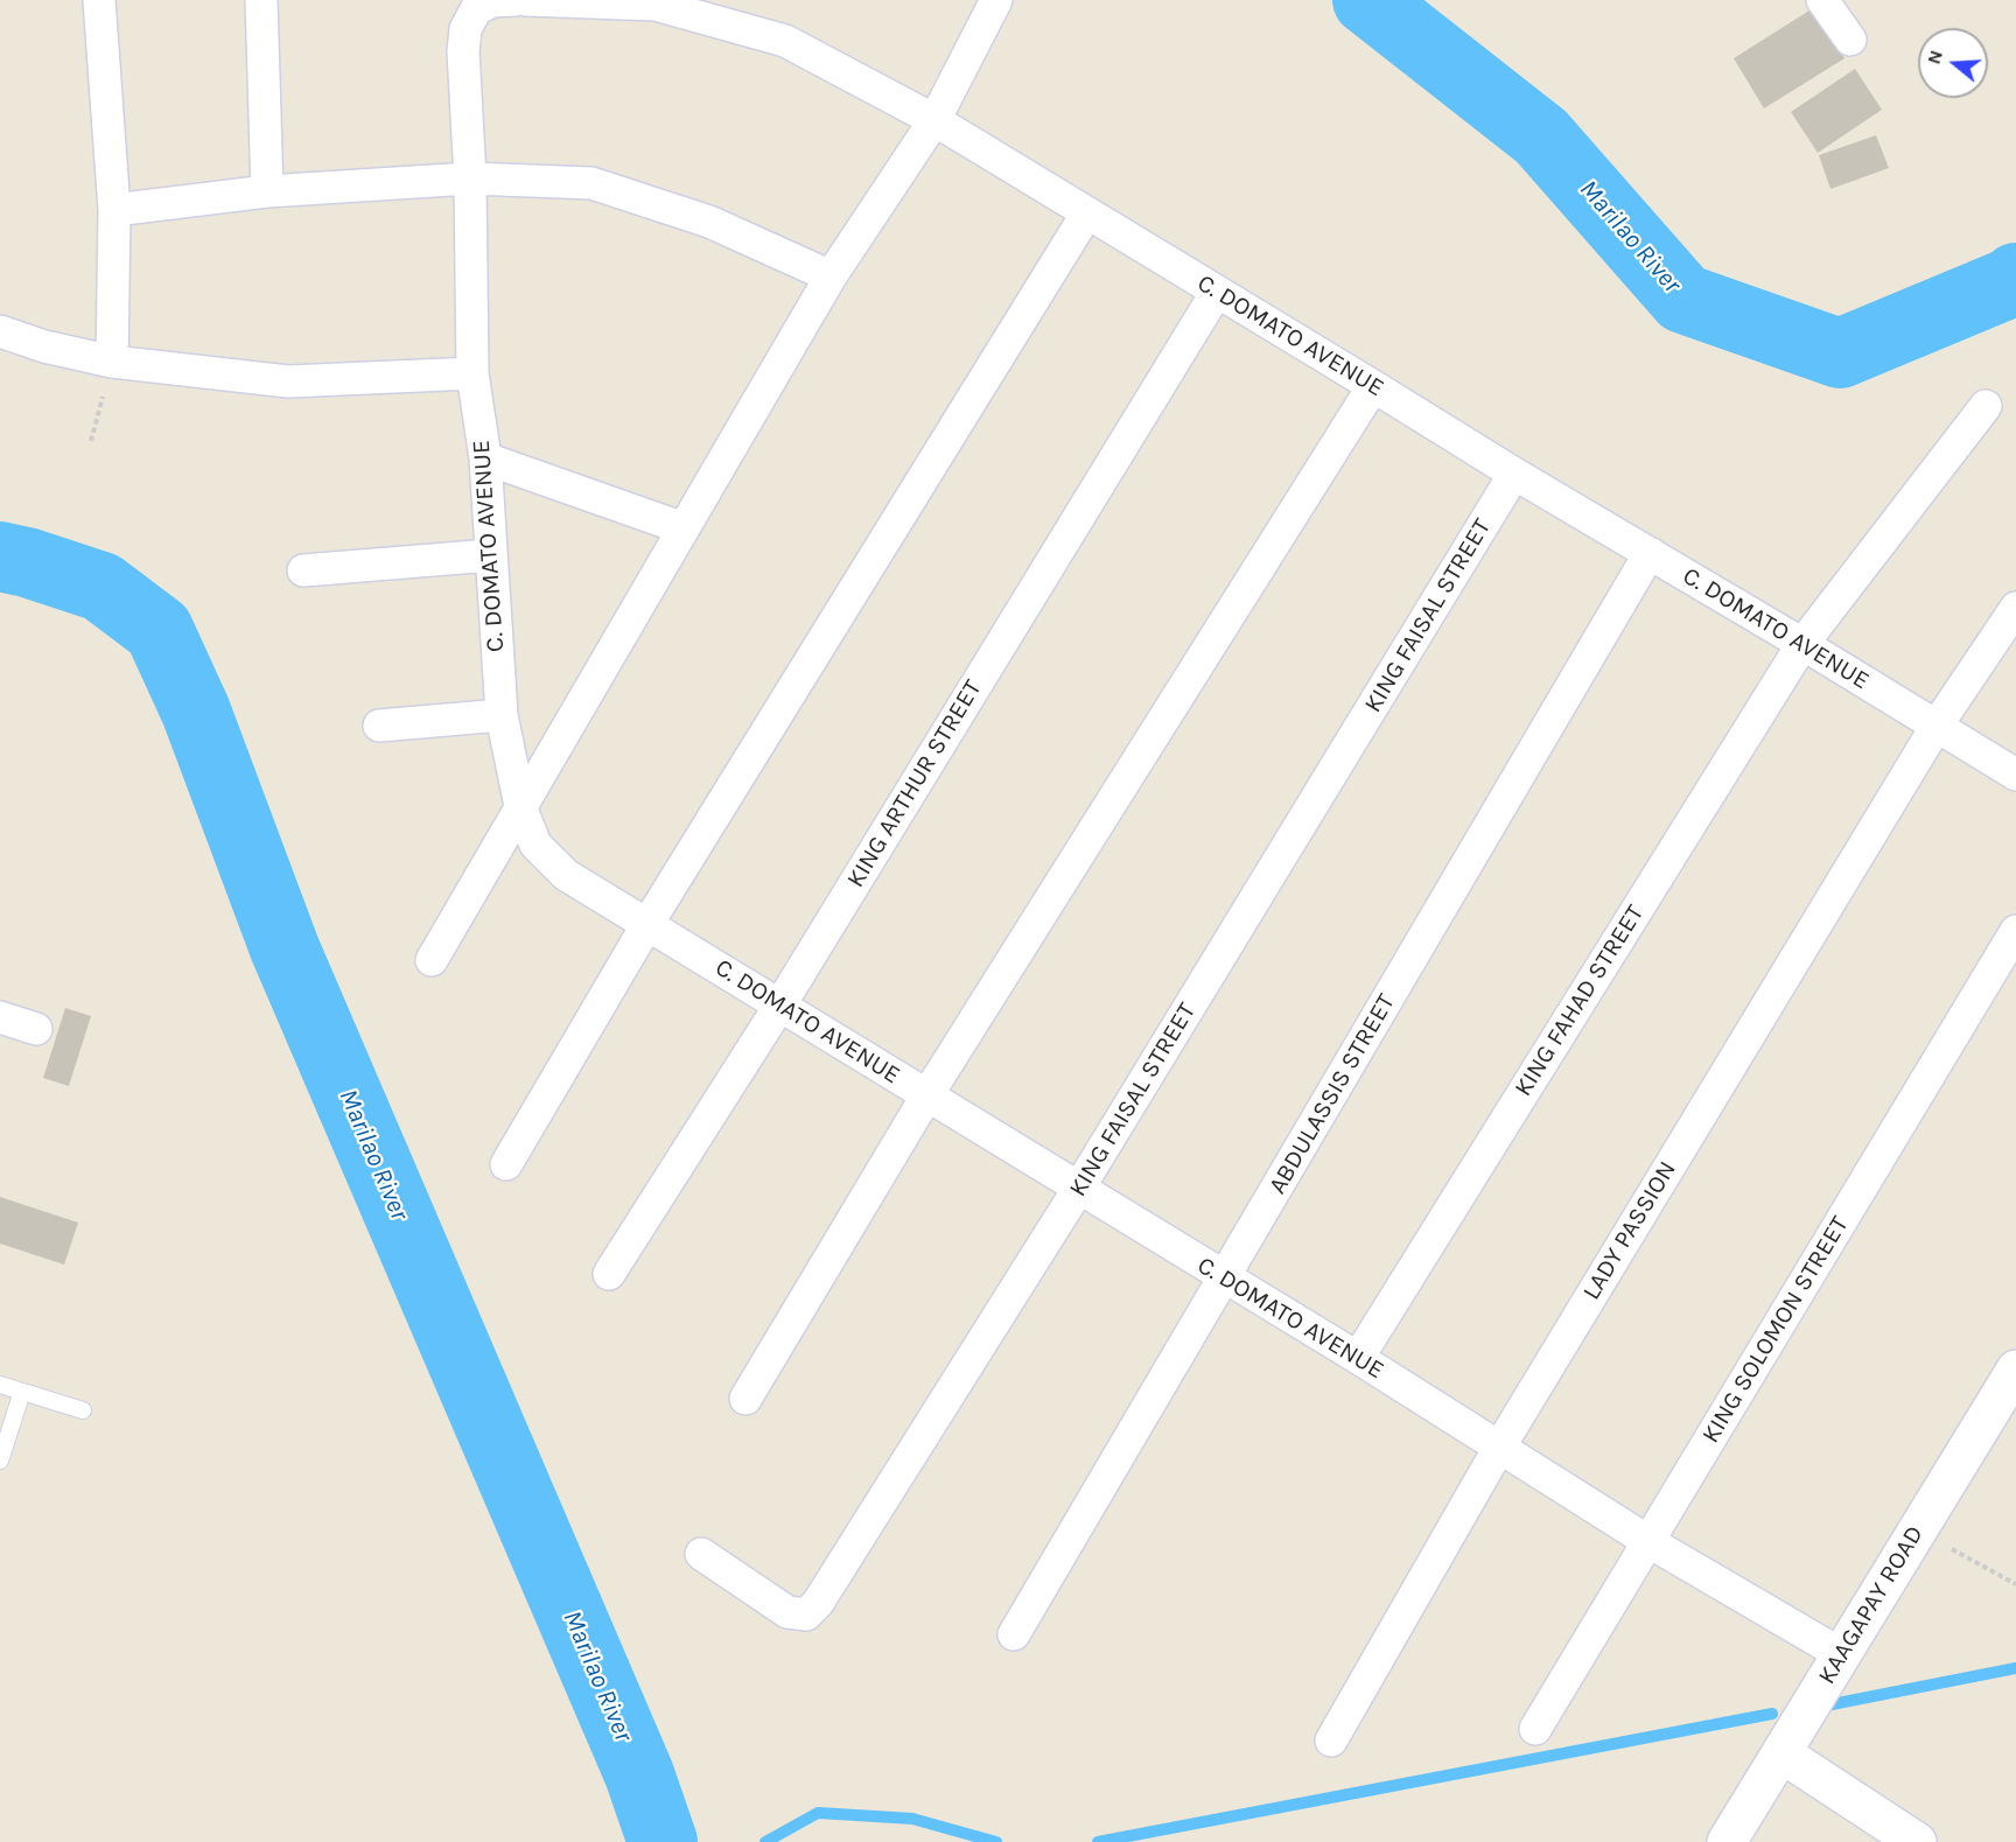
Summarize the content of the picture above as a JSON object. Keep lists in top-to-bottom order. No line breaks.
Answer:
{"streets":{"street":["C. DOMATO AVENUE","KING FAISAL STREET","KING ARTHUR STREET","KING FAHAD STREET","ABDULASSIS STREET","LADY PASSION","KING SOLOMON STREET","KAAGAPAY ROAD"]},"crossings":[["C. DOMATO AVENUE","KING FAISAL STREET"],["C. DOMATO AVENUE","KING ARTHUR STREET"],["C. DOMATO AVENUE","KING FAHAD STREET"],["C. DOMATO AVENUE","ABDULASSIS STREET"],["C. DOMATO AVENUE","LADY PASSION"],["C. DOMATO AVENUE","KING SOLOMON STREET"],["C. DOMATO AVENUE","KAAGAPAY ROAD"]],"water":["Marilao River"],"north":"left"}
